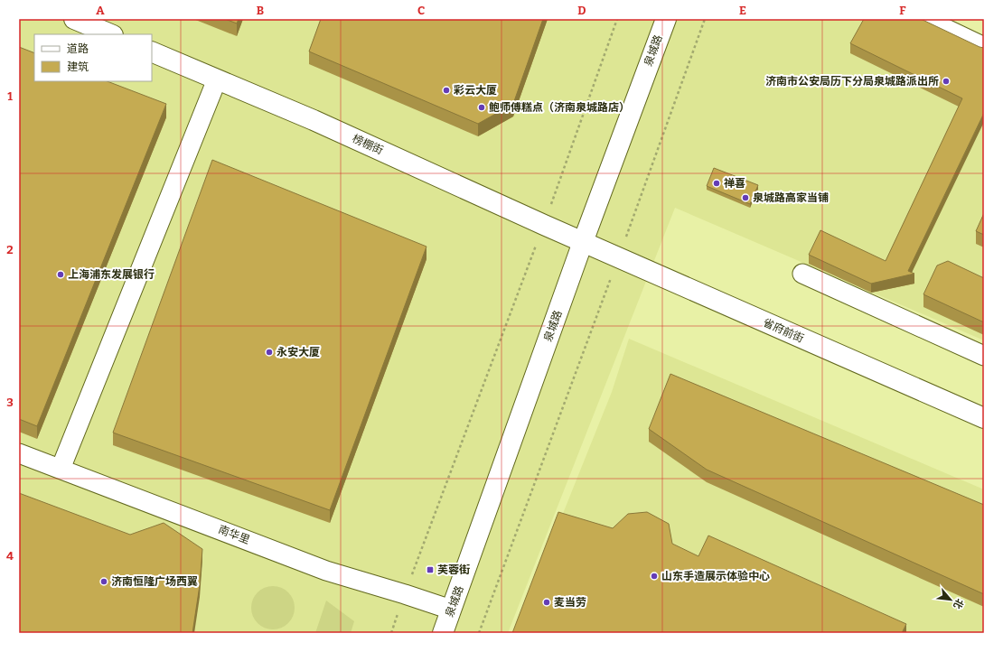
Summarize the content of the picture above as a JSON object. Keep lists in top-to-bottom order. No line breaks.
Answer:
{"streets":{"street":["泉城路","榜棚街","省府前街","南华里"]},"crossings":[["泉城路","榜棚街"],["泉城路","省府前街"],["泉城路","南华里"],["榜棚街","省府前街"]],"places":{"other":["济南市公安局历下分局泉城路派出所","彩云大厦","鲍师傅糕点（济南泉城路店）","禅喜","泉城路高家当铺","上海浦东发展银行","永安大厦","山东手造展示体验中心","济南恒隆广场西翼","麦当劳"],"transit":["芙蓉街"]},"legend":["道路","建筑"],"north":"bottom right","grid":{"columns":["A","B","C","D","E","F"],"rows":["1","2","3","4"]}}
